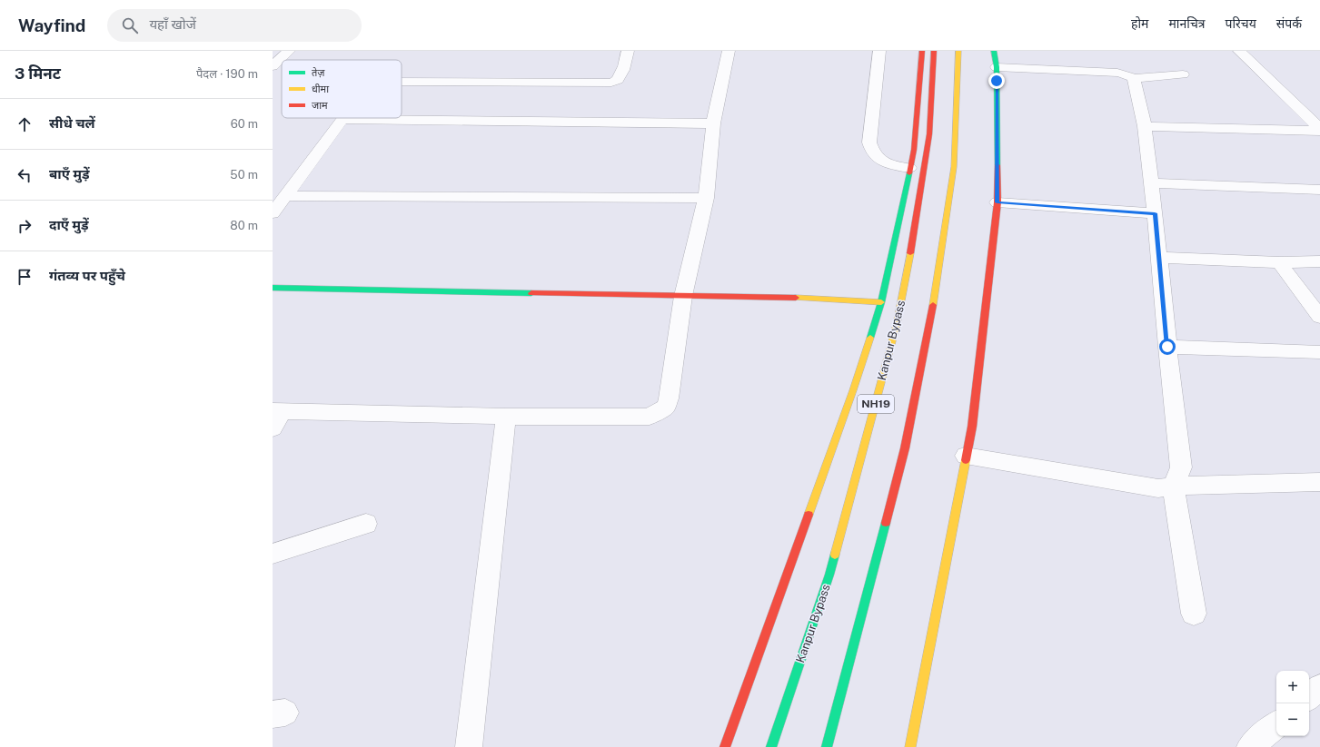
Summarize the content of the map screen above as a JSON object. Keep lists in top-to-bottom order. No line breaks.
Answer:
{"streets":{"main road":["Kanpur Bypass","NH19"]},"legend":["तेज़","धीमा","जाम"],"page":{"header":"Wayfind","search":"यहाँ खोजें","nav":["होम","मानचित्र","परिचय","संपर्क"],"heading":["3 मिनट","पैदल · 190 m"],"list":[["सीधे चलें","60 m"],["बाएँ मुड़ें","50 m"],["दाएँ मुड़ें","80 m"],"गंतव्य पर पहुँचे"],"map_buttons":["+","−"]}}
